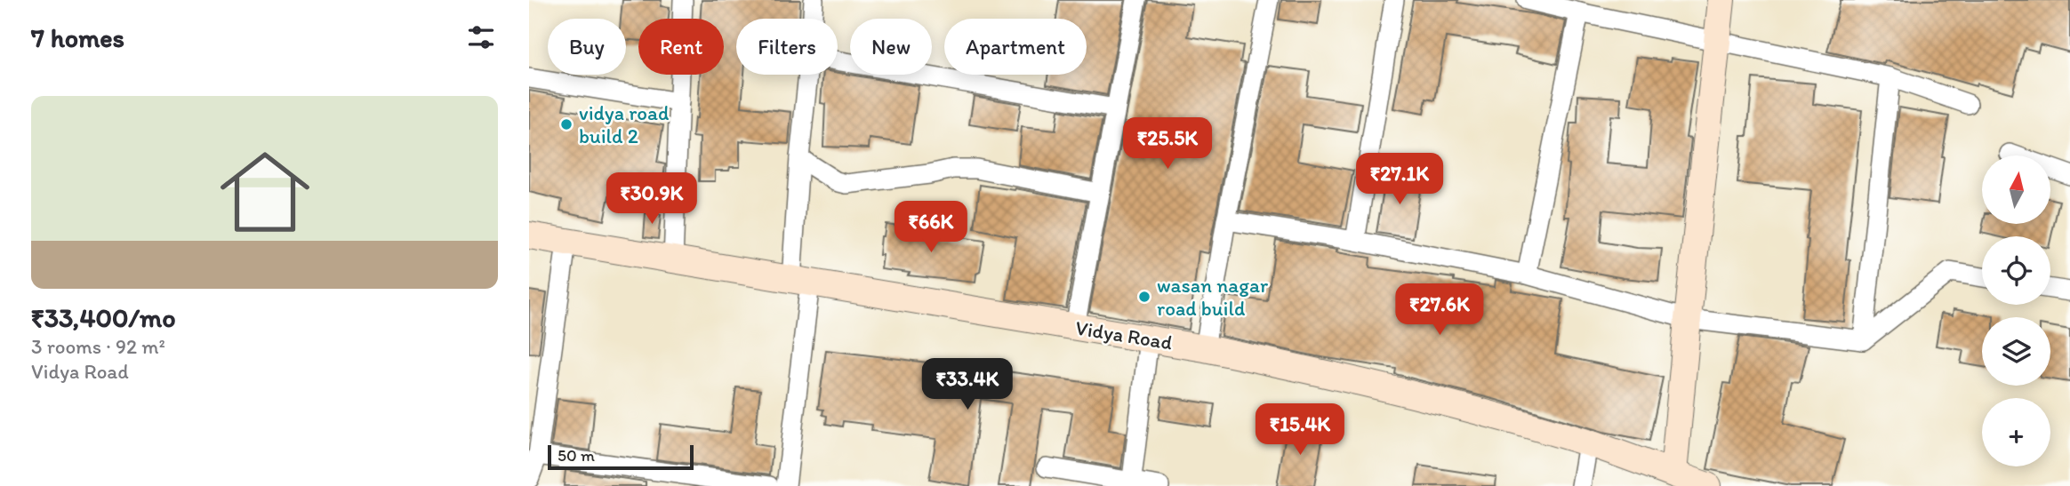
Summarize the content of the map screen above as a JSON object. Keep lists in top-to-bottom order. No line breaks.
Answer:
{"streets":{"street":["Vidya Road"]},"places":["vidya road build 2","wasan nagar road build"],"scale_bar":"50 m","north":"top","page":{"heading":"7 homes","chip":["Buy","Rent","Filters","New","Apartment"],"list":[{"name":"₹33,400/mo","note":"3 rooms · 92 m² · Vidya Road"}],"price":["₹25.5K","₹27.1K","₹30.9K","₹66K","₹27.6K","₹33.4K","₹15.4K"],"map_buttons":"+","scale":"50 m"}}
